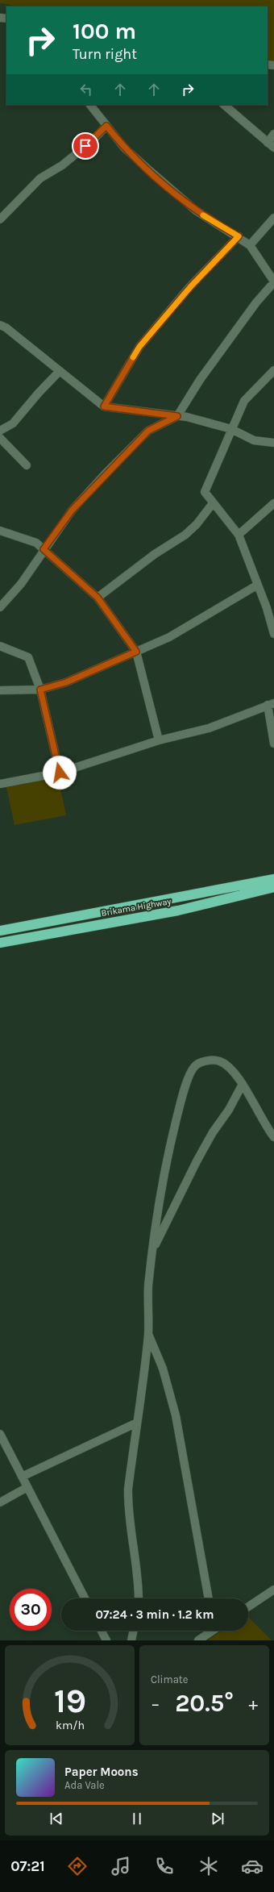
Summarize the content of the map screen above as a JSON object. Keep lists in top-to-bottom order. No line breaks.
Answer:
{"streets":{"highway":["Brikama Highway"]},"page":{"turn":["100 m","Turn right"],"limit":"30","trip":"07:24 · 3 min · 1.2 km","tile":"Climate","heat":["−","20.5°","+"],"song":["Paper Moons","Ada Vale"],"tabs":"07:21","gauge":["19","km/h"]}}
